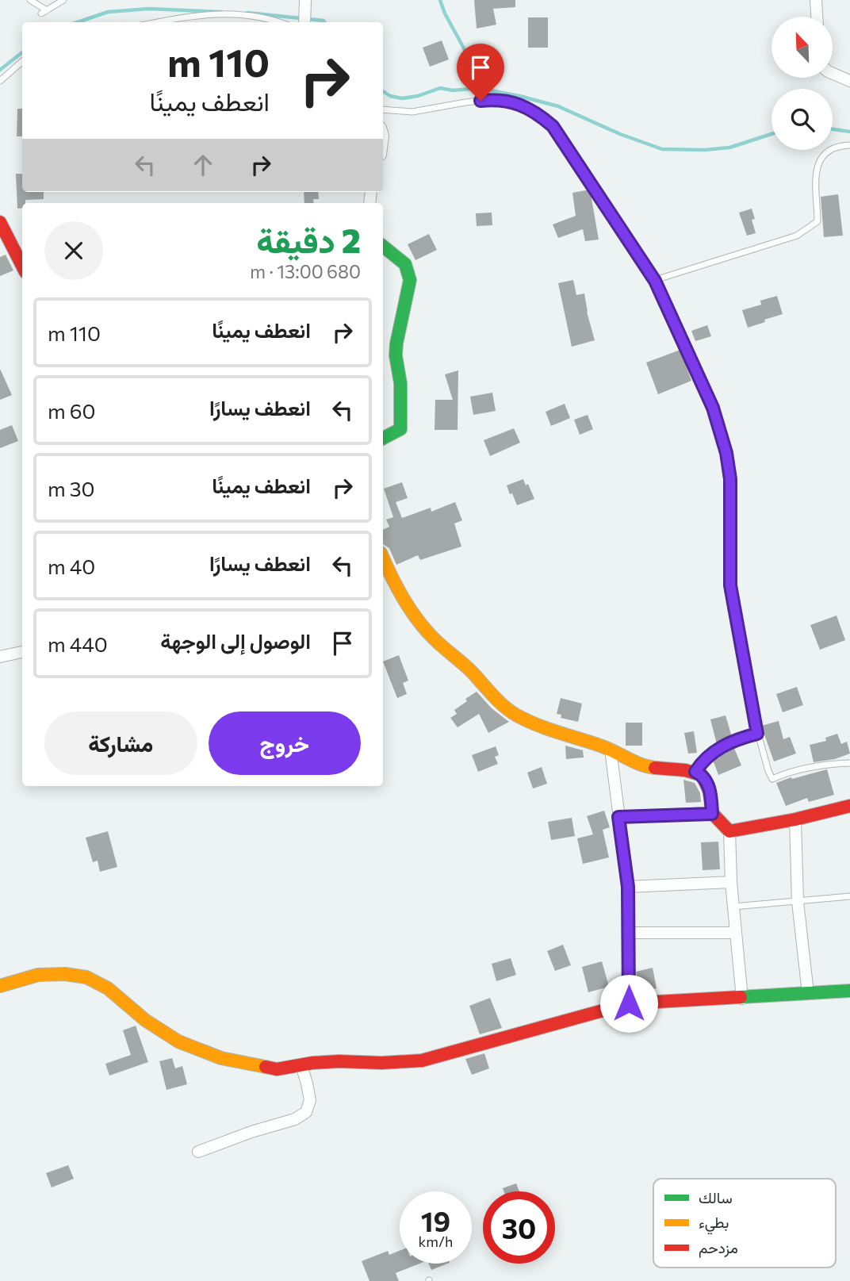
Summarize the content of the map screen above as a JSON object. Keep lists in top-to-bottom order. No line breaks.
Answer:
{"legend":["سالك","بطيء","مزدحم"],"north":"top left","page":{"turn":["110 m","انعطف يمينًا"],"heading":["2 دقيقة","680 m · 13:00"],"list":[{"name":"انعطف يمينًا","value":"110 m"},{"name":"انعطف يسارًا","value":"60 m"},{"name":"انعطف يمينًا","value":"30 m"},{"name":"انعطف يسارًا","value":"40 m"},{"name":"الوصول إلى الوجهة","value":"440 m"}],"buttons":["خروج","مشاركة"],"speed":"19 km/h","limit":"30"}}
